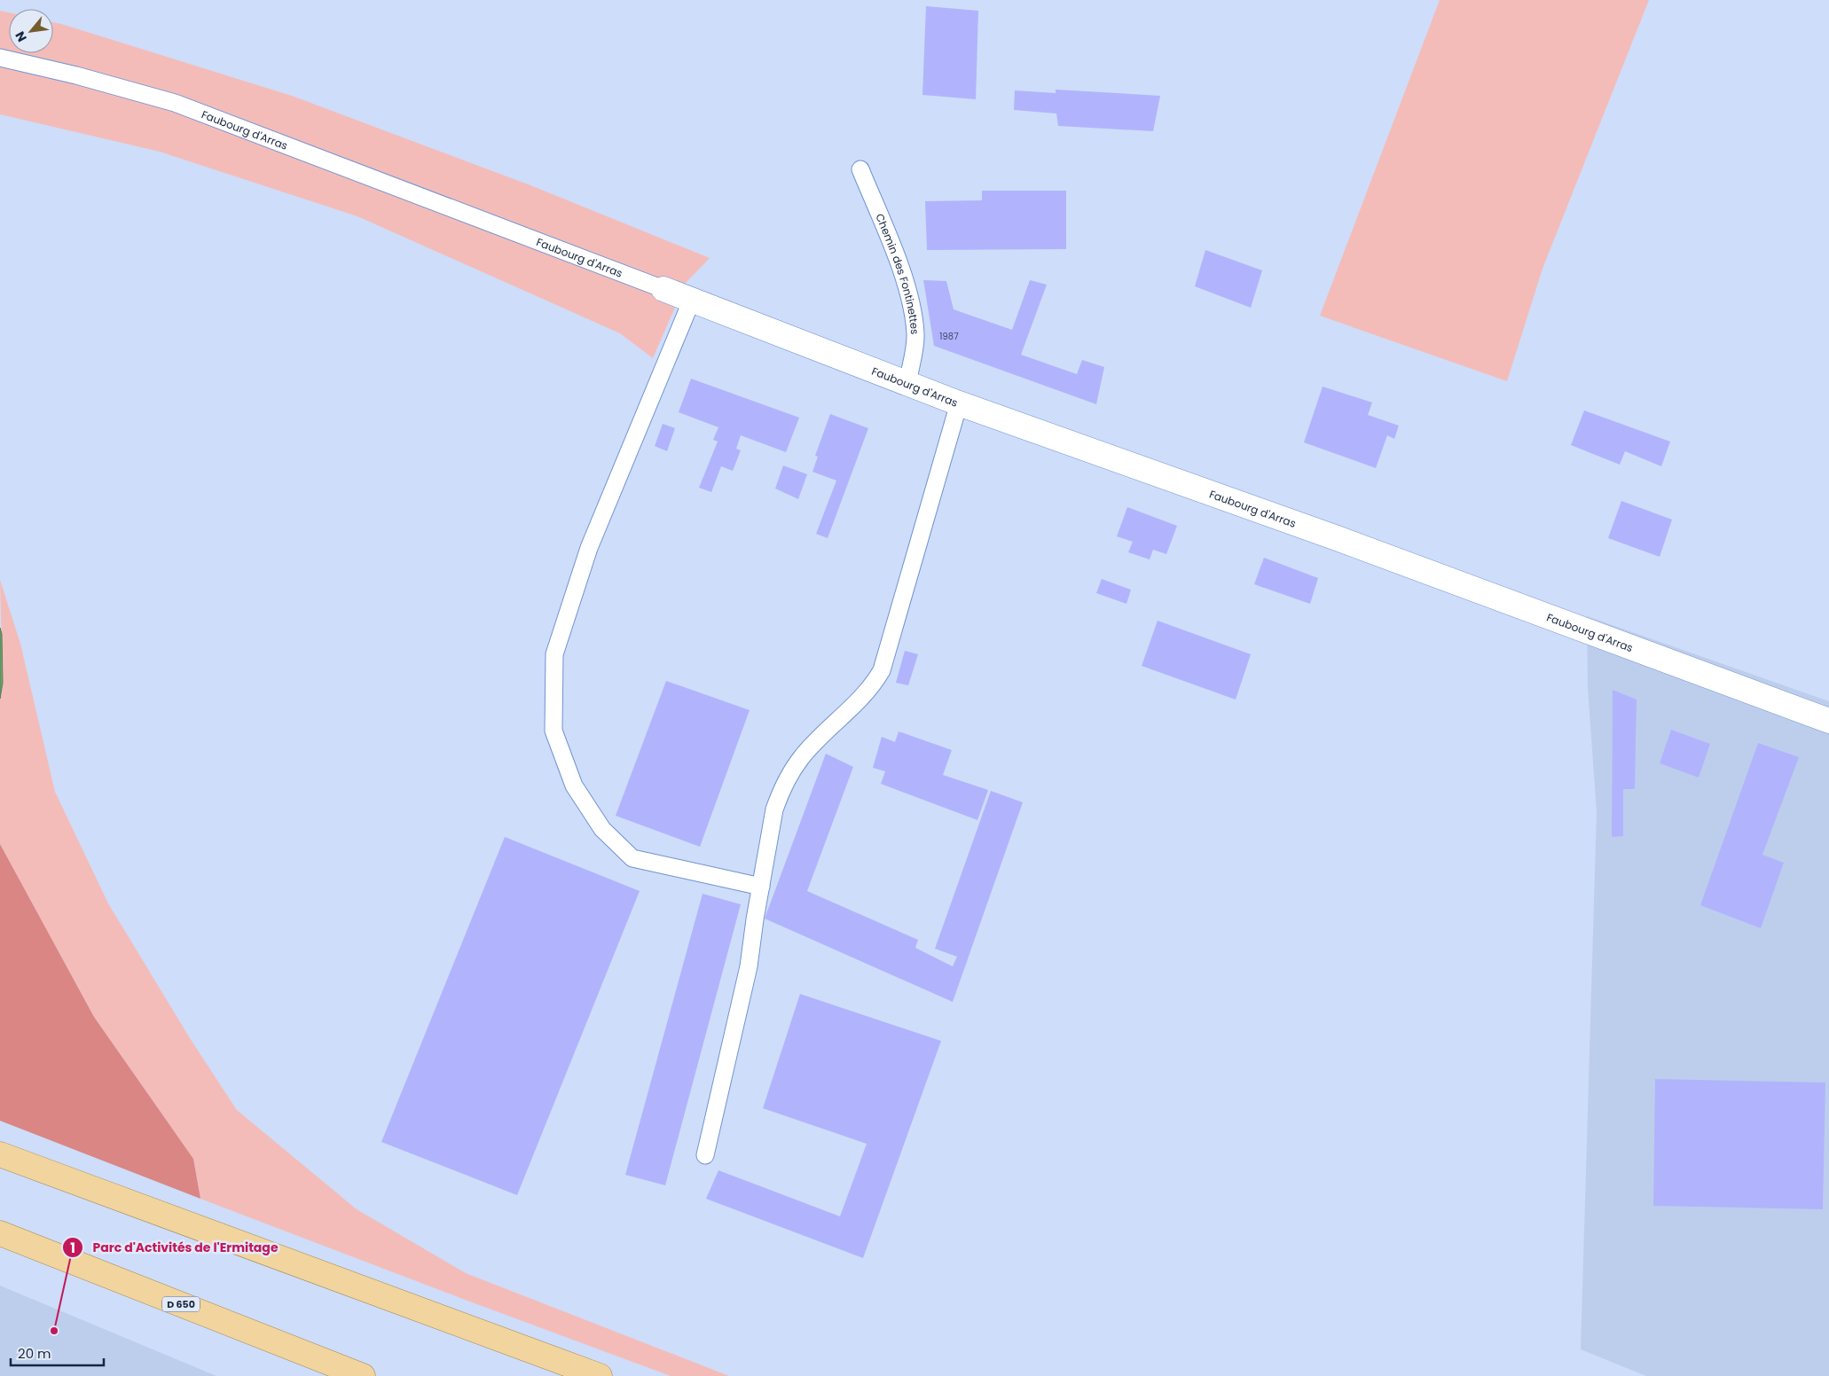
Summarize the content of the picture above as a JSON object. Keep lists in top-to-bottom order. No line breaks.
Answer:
{"streets":{"main road":["D 650"],"street":["Faubourg d'Arras"],"lane":["Chemin des Fontinettes"]},"crossings":[["Faubourg d'Arras","Chemin des Fontinettes"]],"places":["Parc d'Activités de l'Ermitage"],"house_numbers":["1987"],"scale_bar":"20 m","north":"bottom left"}
